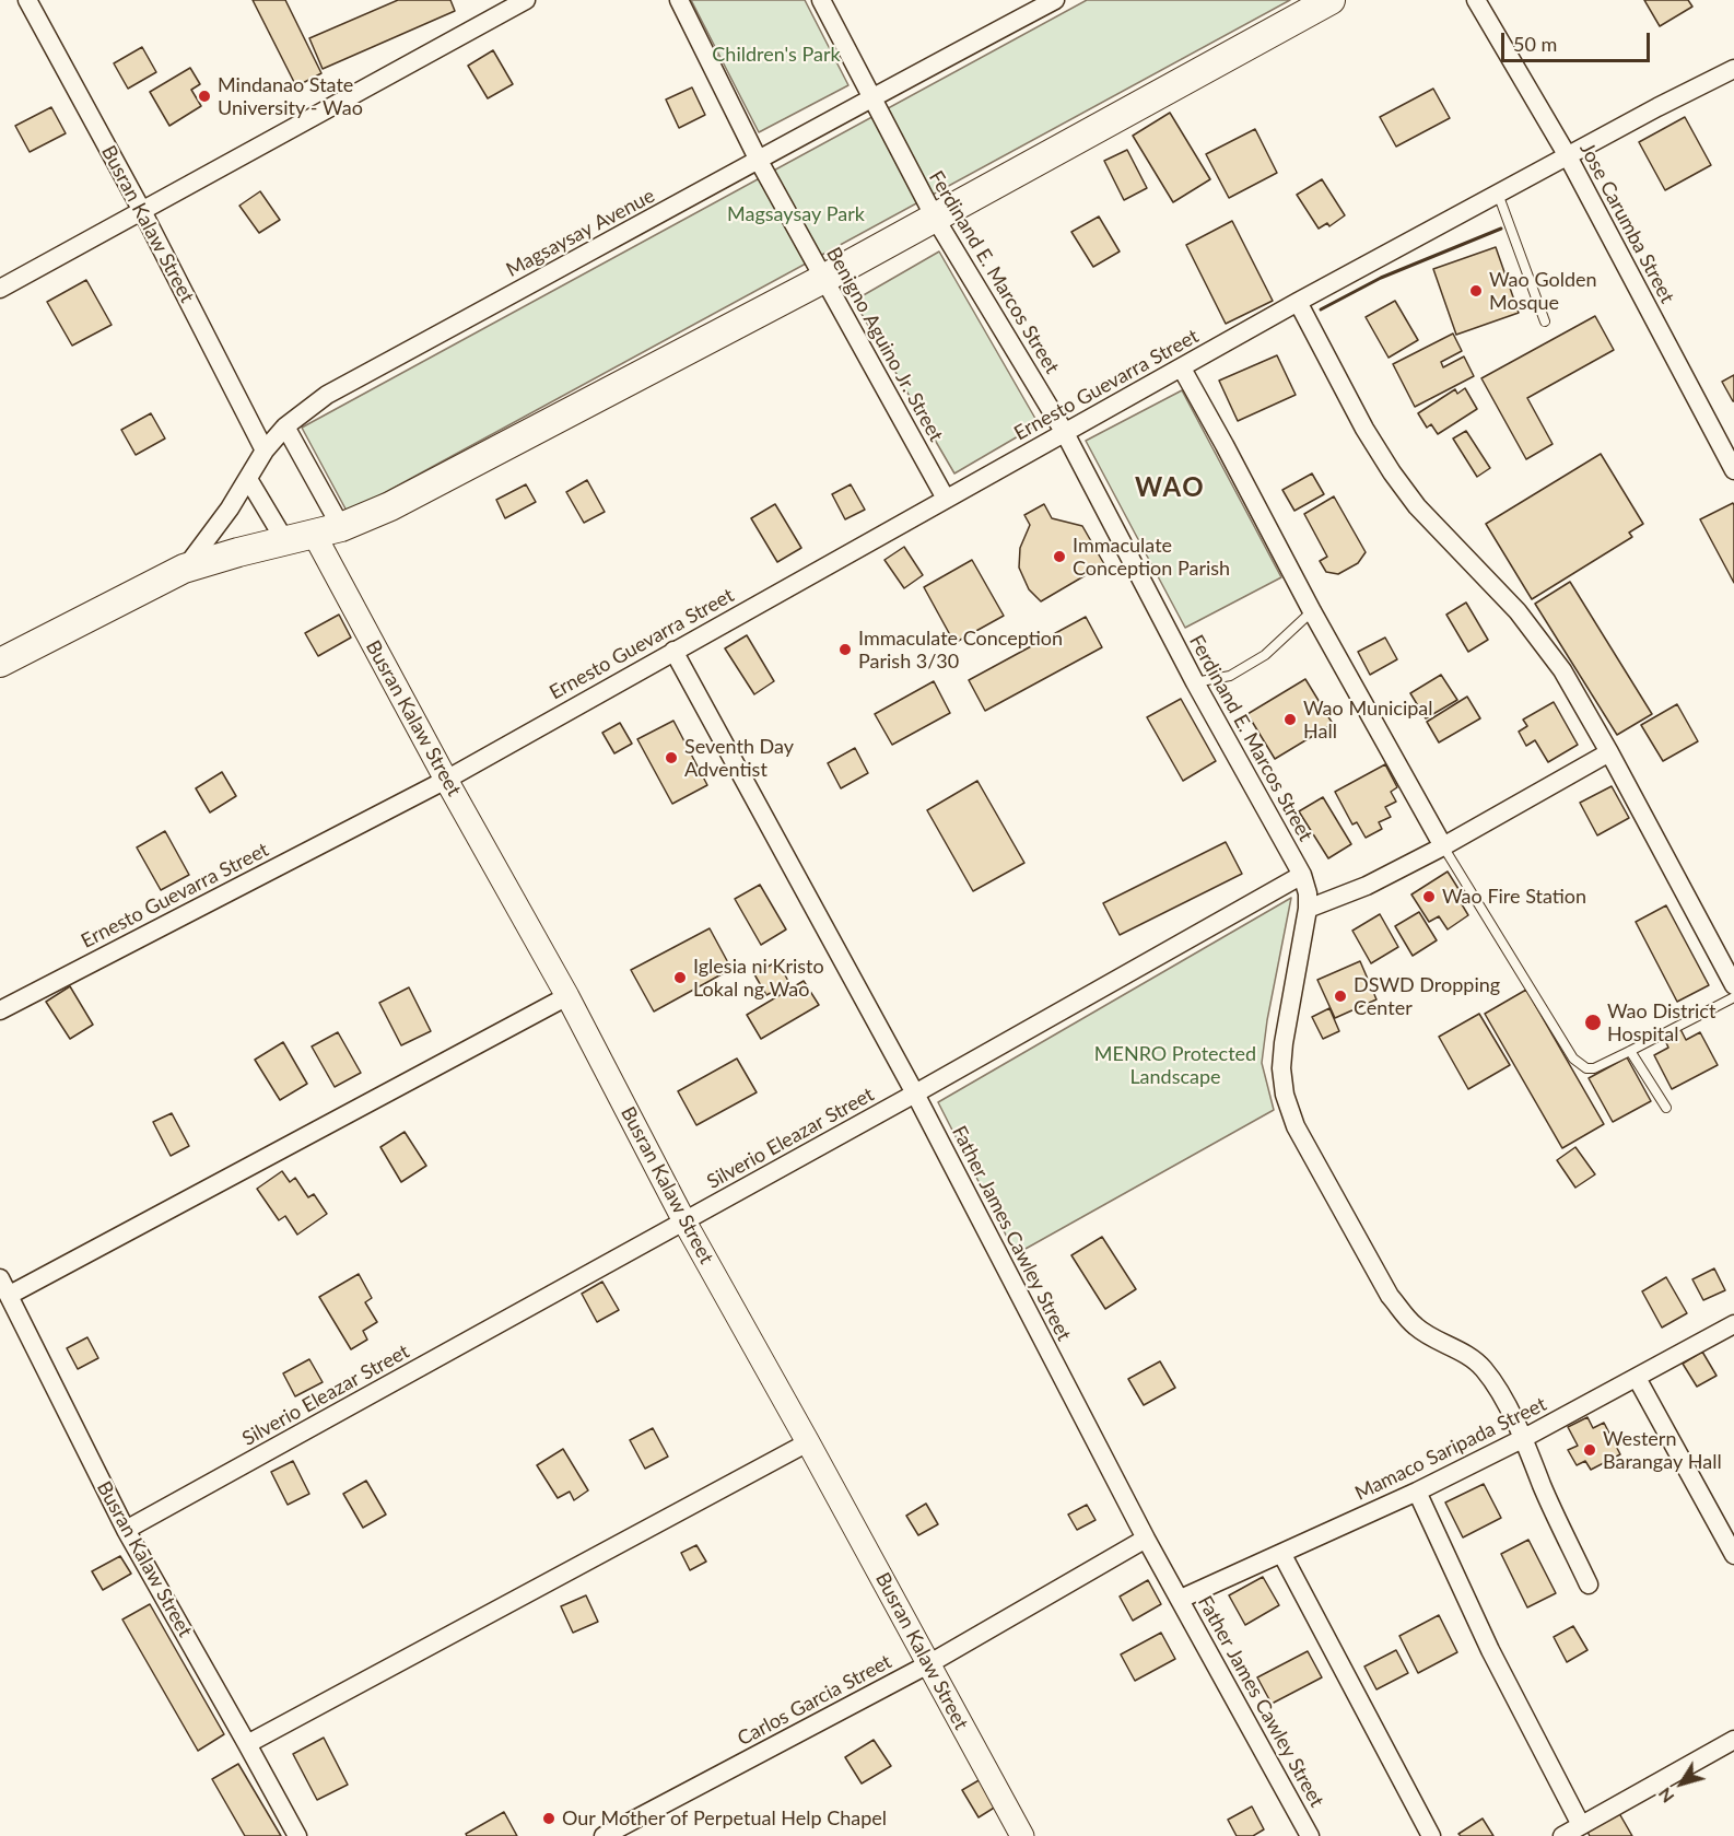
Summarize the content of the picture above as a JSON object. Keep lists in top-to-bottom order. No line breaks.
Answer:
{"streets":{"street":["Jose Carumba Street","Busran Kalaw Street","Magsaysay Avenue","Ferdinand E. Marcos Street","Benigno Aguino Jr. Street","Ernesto Guevarra Street","Silverio Eleazar Street","Father James Cawley Street","Mamaco Saripada Street","Carlos Garcia Street"]},"crossings":[["Jose Carumba Street","Ernesto Guevarra Street"],["Busran Kalaw Street","Magsaysay Avenue"],["Busran Kalaw Street","Ernesto Guevarra Street"],["Busran Kalaw Street","Silverio Eleazar Street"],["Busran Kalaw Street","Carlos Garcia Street"],["Magsaysay Avenue","Ferdinand E. Marcos Street"],["Magsaysay Avenue","Benigno Aguino Jr. Street"],["Ferdinand E. Marcos Street","Ernesto Guevarra Street"],["Ferdinand E. Marcos Street","Silverio Eleazar Street"],["Ferdinand E. Marcos Street","Mamaco Saripada Street"],["Benigno Aguino Jr. Street","Ernesto Guevarra Street"],["Ernesto Guevarra Street","Father James Cawley Street"],["Silverio Eleazar Street","Father James Cawley Street"],["Father James Cawley Street","Mamaco Saripada Street"],["Father James Cawley Street","Carlos Garcia Street"]],"districts":["WAO"],"parks":["Children's Park","Magsaysay Park","MENRO Protected Landscape"],"places":["Mindanao State University - Wao","Wao Golden Mosque","Immaculate Conception Parish","Immaculate Conception Parish 3/30","Wao Municipal Hall","Seventh Day Adventist","Wao Fire Station","Iglesia ni Kristo Lokal ng Wao","DSWD Dropping Center","Wao District Hospital","Western Barangay Hall","Our Mother of Perpetual Help Chapel"],"scale_bar":"50 m","north":"bottom left"}
